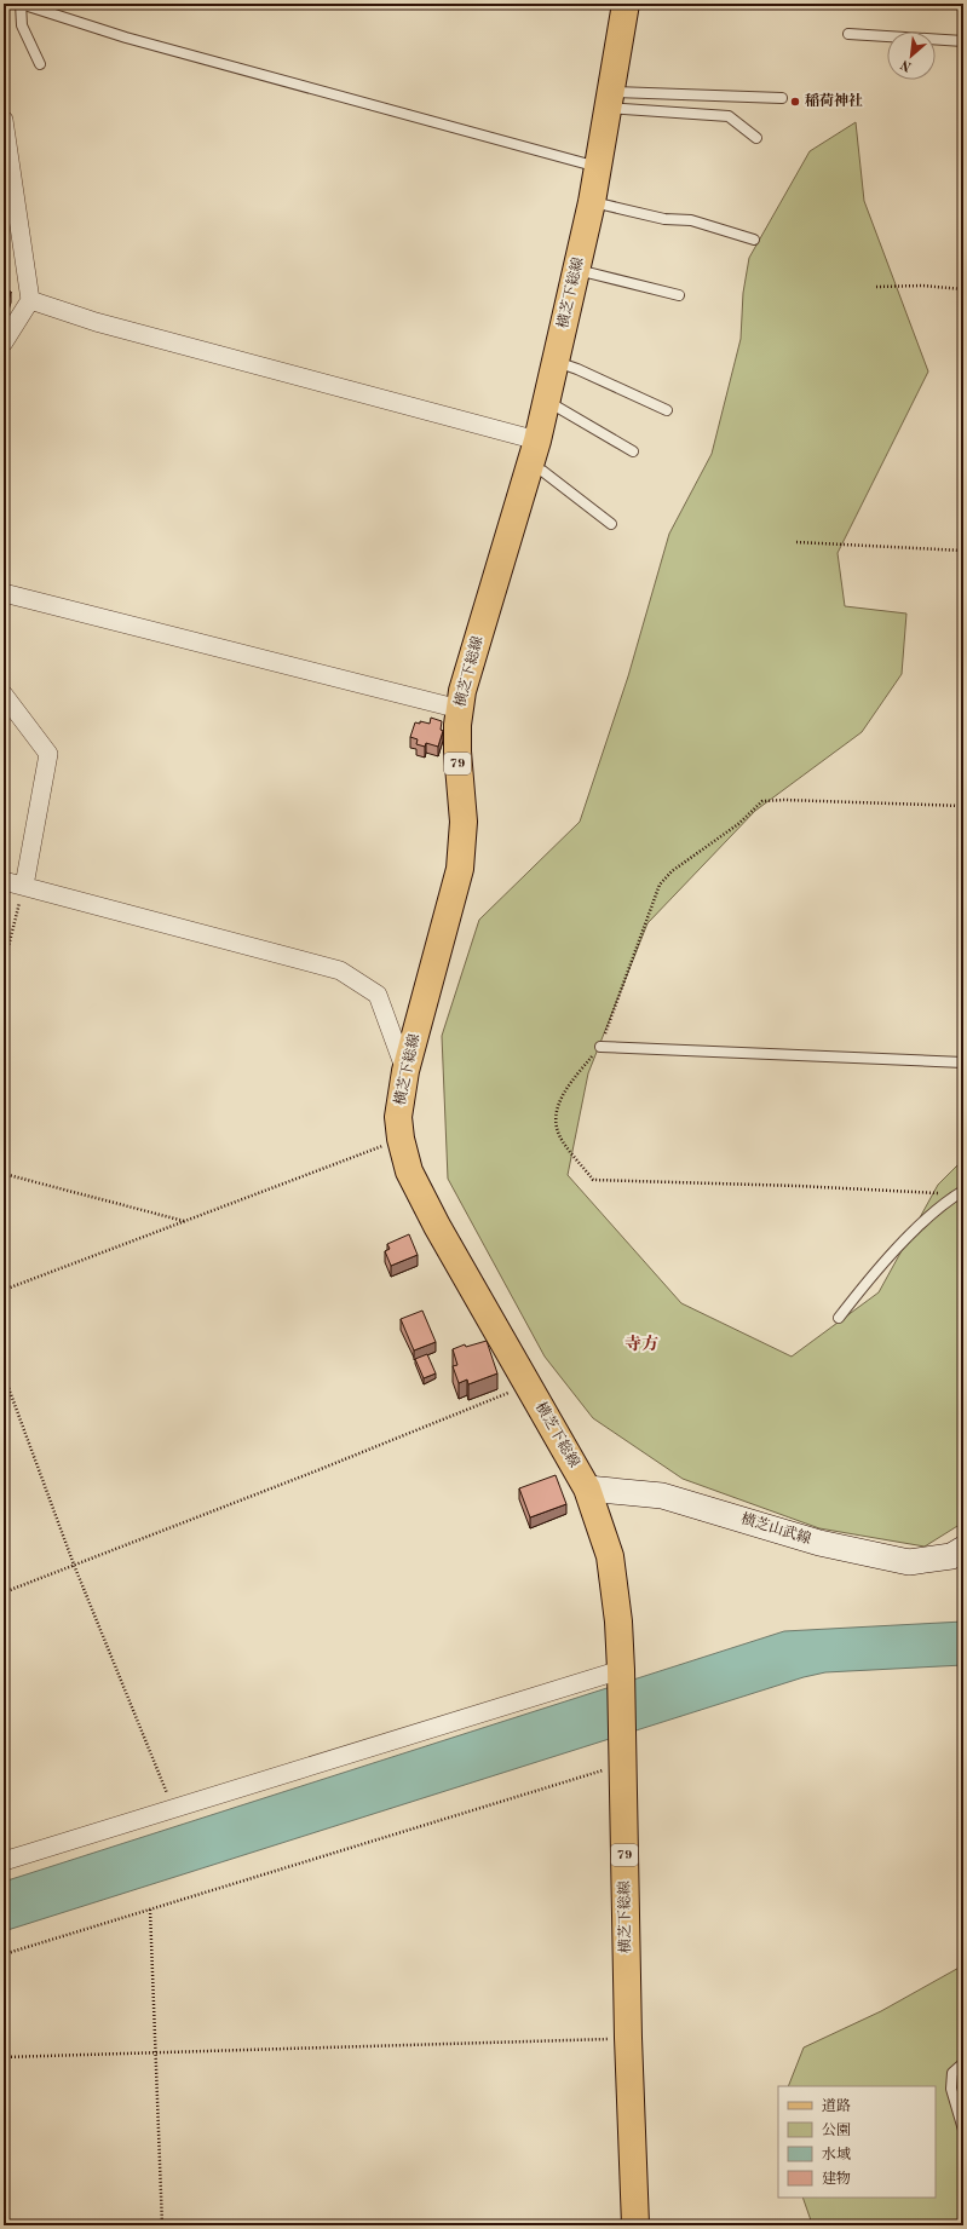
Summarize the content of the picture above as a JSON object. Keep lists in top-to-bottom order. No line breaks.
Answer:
{"streets":{"main road":["横芝下総線","79","横芝山武線"]},"crossings":[["横芝下総線","横芝山武線"]],"districts":["寺方"],"places":["稲荷神社"],"legend":["道路","公園","水域","建物"],"north":"bottom left"}
